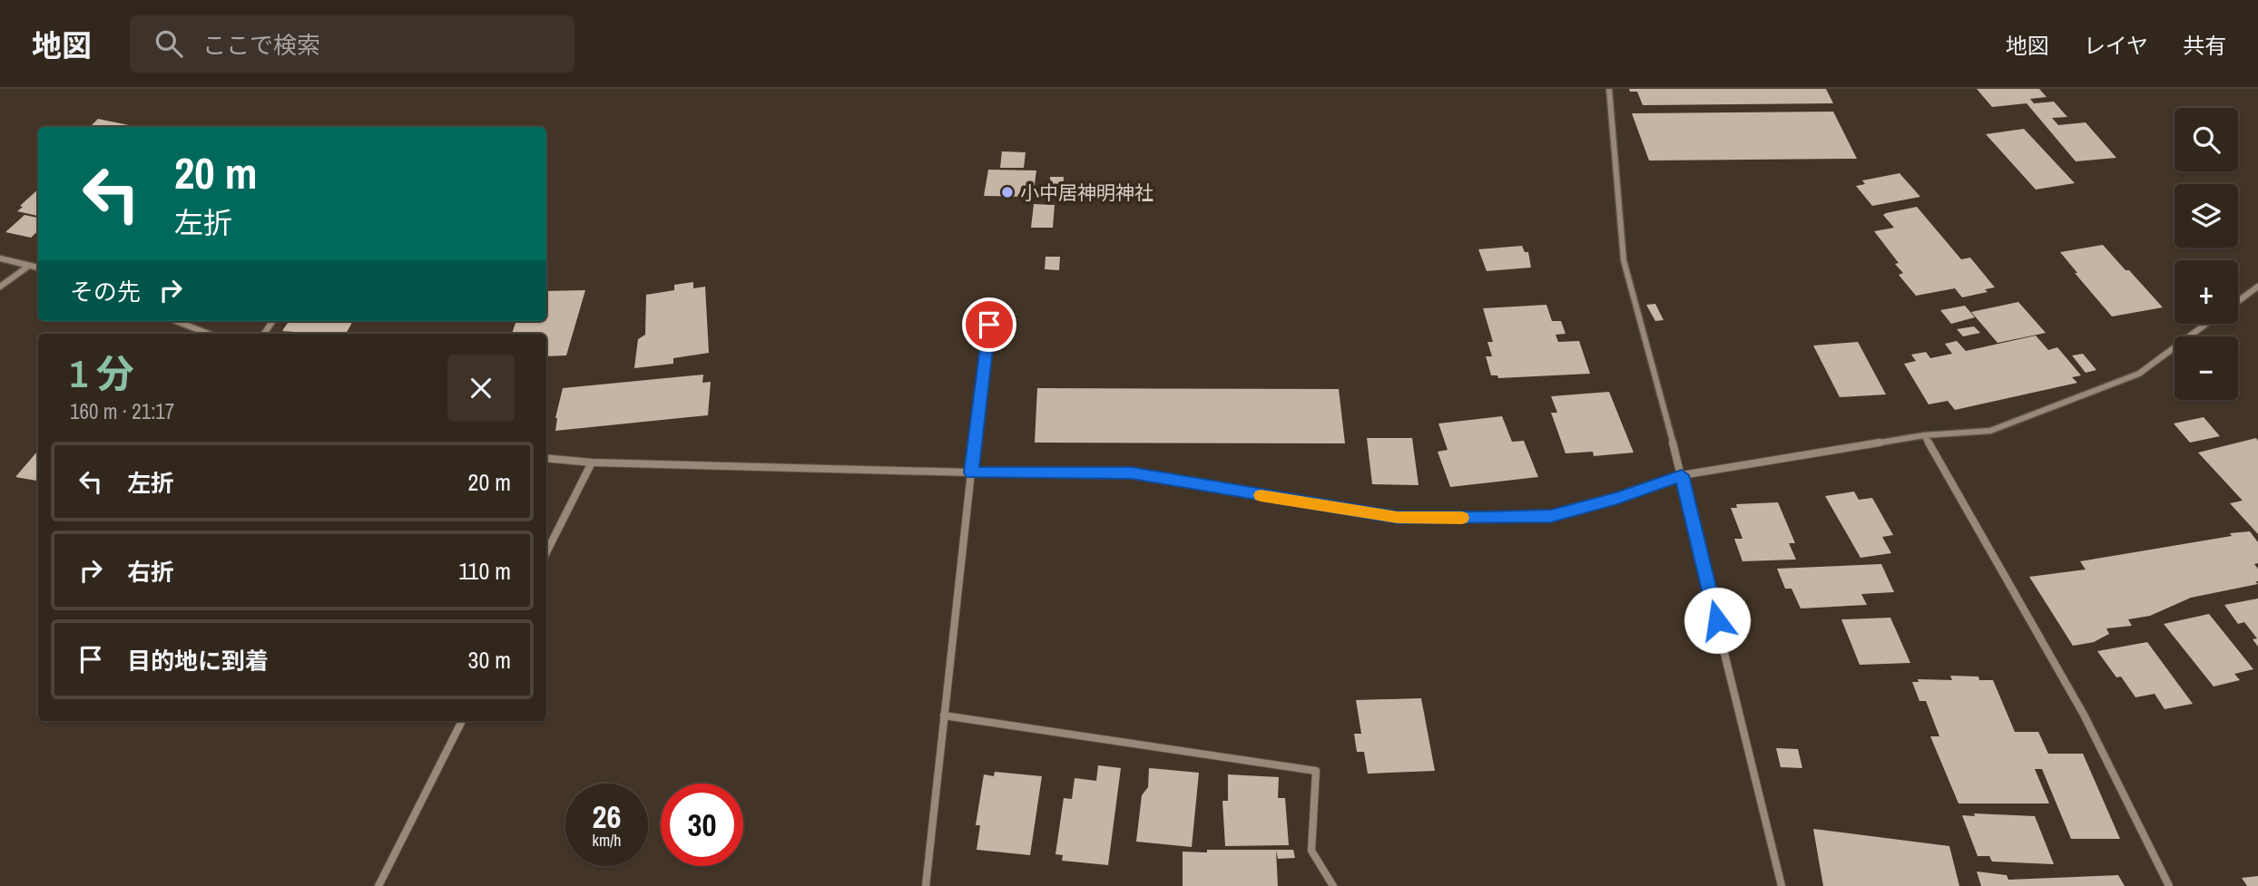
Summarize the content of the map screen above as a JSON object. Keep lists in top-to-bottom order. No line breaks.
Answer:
{"places":["小中居神明神社"],"page":{"header":"地図","search":"ここで検索","nav":["地図","レイヤ","共有"],"map_buttons":["+","−"],"turn":["20 m","左折"],"then":"その先","heading":["1 分","160 m · 21:17"],"list":[{"name":"左折","value":"20 m"},{"name":"右折","value":"110 m"},{"name":"目的地に到着","value":"30 m"}],"speed":"26 km/h","limit":"30"}}
